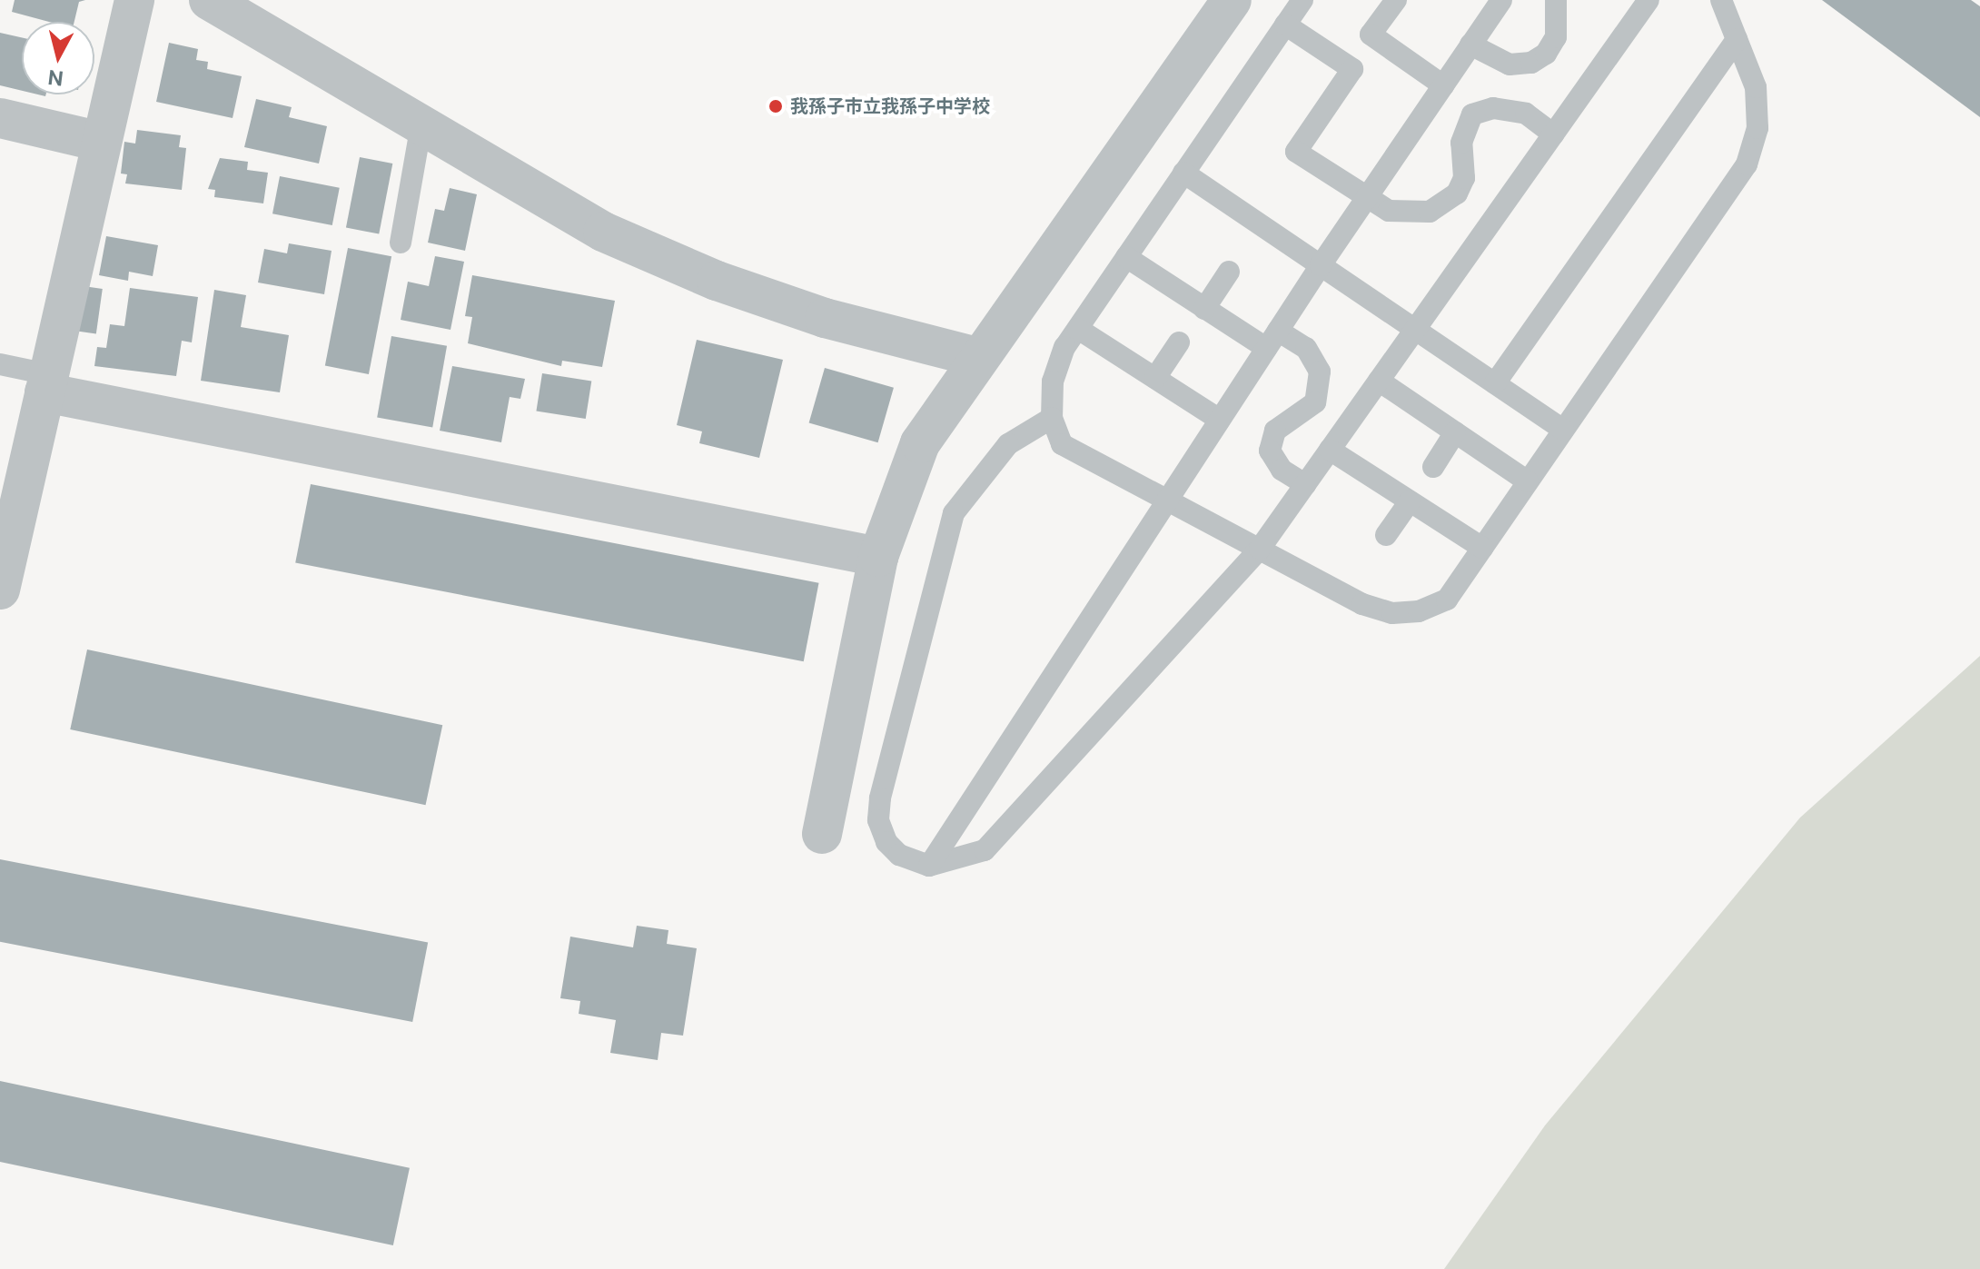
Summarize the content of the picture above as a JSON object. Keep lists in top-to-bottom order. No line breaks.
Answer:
{"places":["我孫子市立我孫子中学校"],"north":"bottom"}
